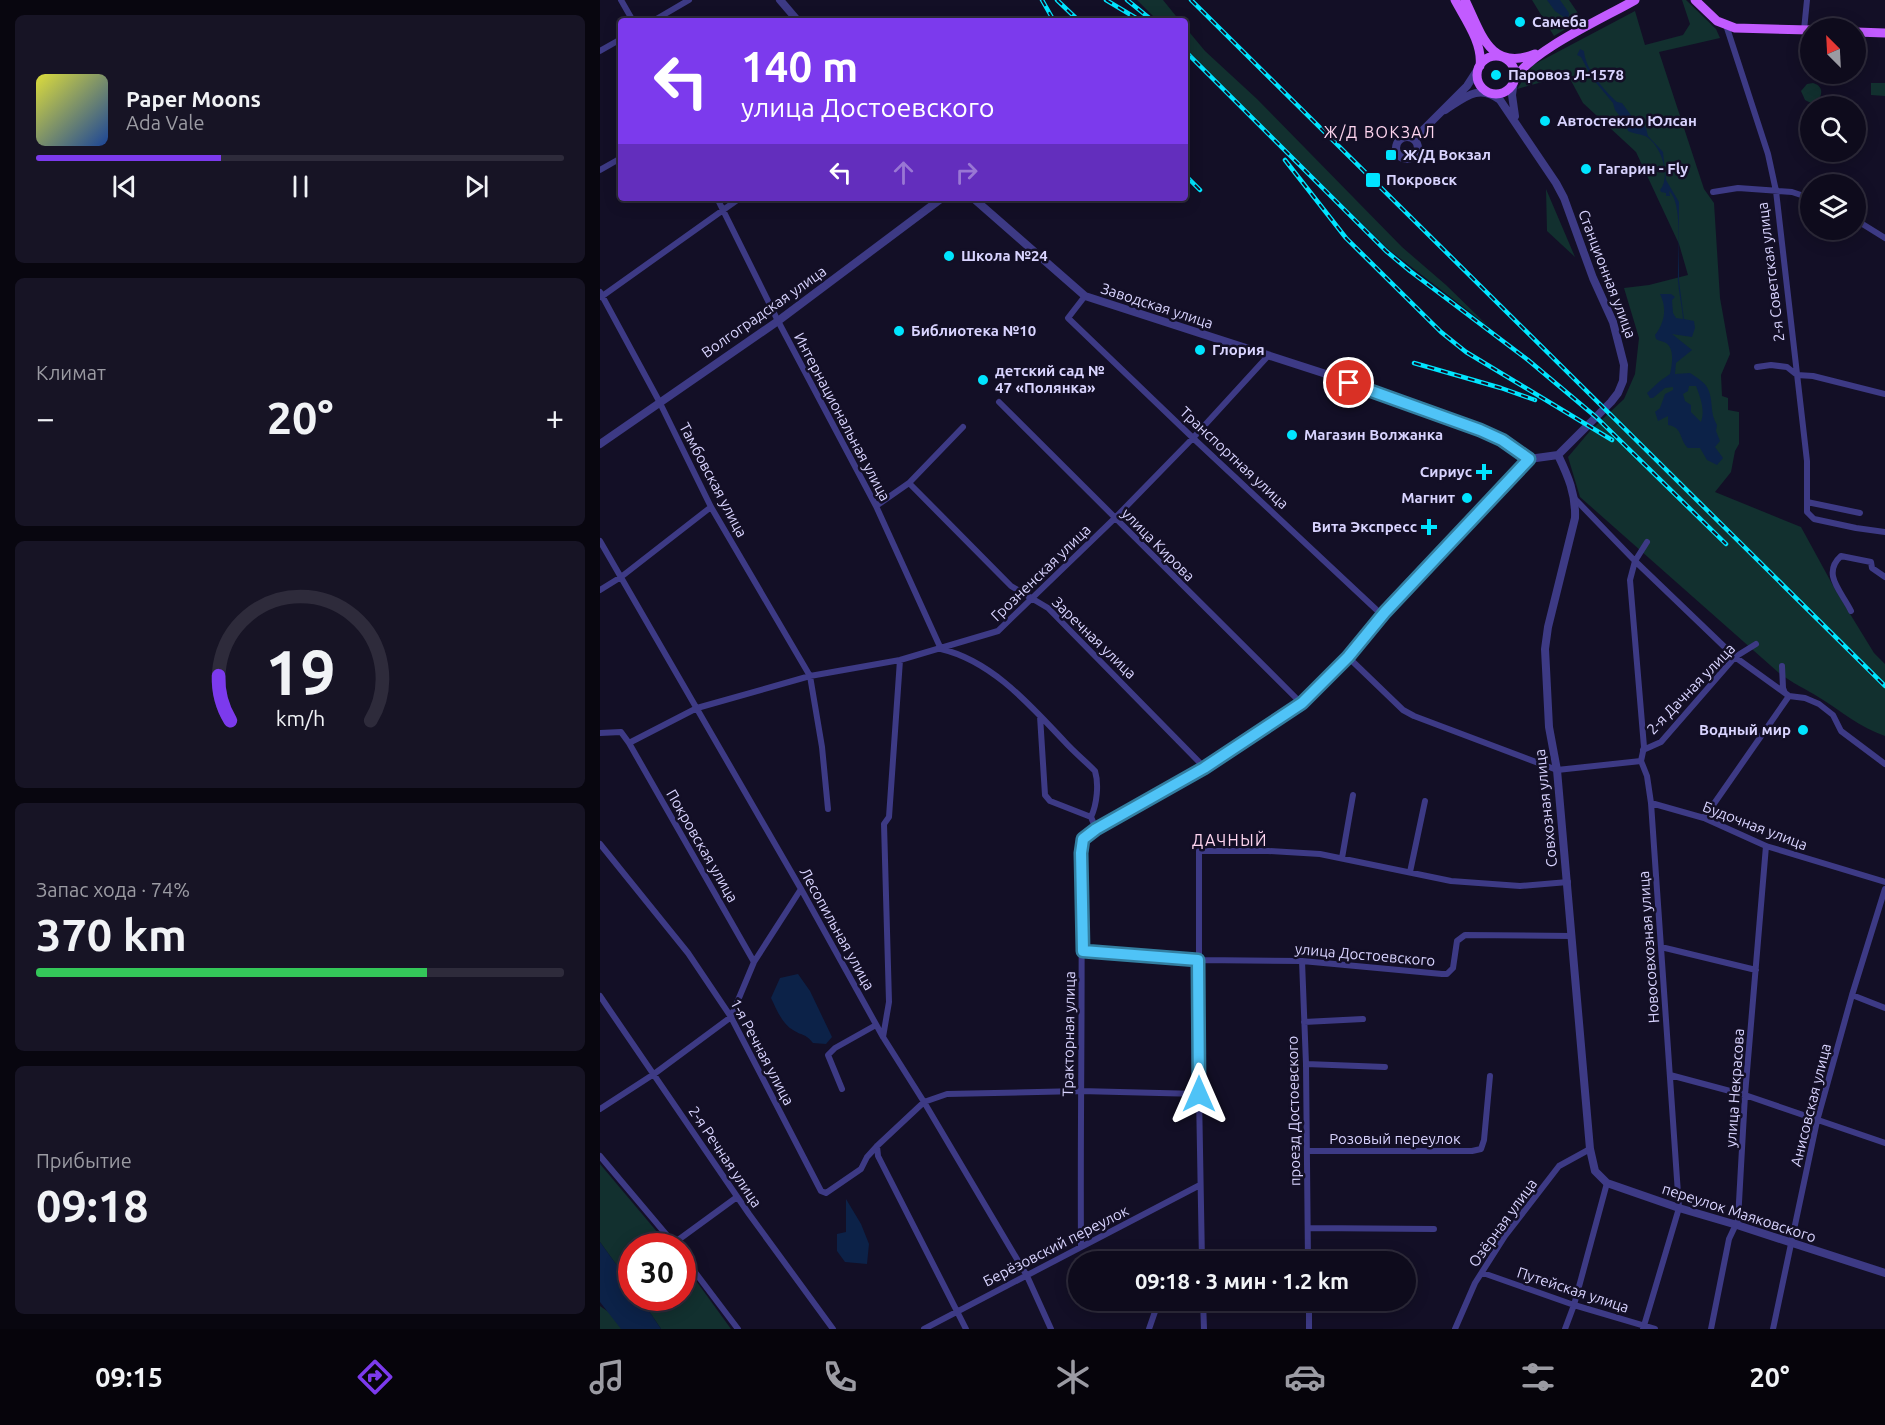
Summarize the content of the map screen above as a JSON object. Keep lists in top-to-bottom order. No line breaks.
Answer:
{"streets":{"street":["2-я Советская улица","Станционная улица","Заводская улица","Волгоградская улица","Интернациональная улица","Транспортная улица","Тамбовская улица","улица Кирова","Грозненская улица","Заречная улица","2-я Дачная улица","Совхозная улица","Будочная улица","Покровская улица","Лесопильная улица","Новосовхозная улица","улица Достоевского","Тракторная улица","1-я Речная улица","улица Некрасова","Анисовская улица","проезд Достоевского","Розовый переулок","2-я Речная улица","переулок Маяковского","Озёрная улица","Берёзовский переулок","Путейская улица"]},"crossings":[["Станционная улица","Совхозная улица"],["Заводская улица","Транспортная улица"],["Заводская улица","Грозненская улица"],["Заводская улица","Тракторная улица"],["Волгоградская улица","Интернациональная улица"],["Волгоградская улица","Тамбовская улица"],["Интернациональная улица","Грозненская улица"],["Транспортная улица","Грозненская улица"],["Транспортная улица","Тракторная улица"],["Тамбовская улица","Грозненская улица"],["улица Кирова","Грозненская улица"],["улица Кирова","Тракторная улица"],["Грозненская улица","Заречная улица"],["Грозненская улица","Покровская улица"],["Грозненская улица","Лесопильная улица"],["Заречная улица","Тракторная улица"],["2-я Дачная улица","Новосовхозная улица"],["Совхозная улица","улица Достоевского"],["Совхозная улица","переулок Маяковского"],["Совхозная улица","Озёрная улица"],["Будочная улица","Новосовхозная улица"],["Будочная улица","улица Некрасова"],["Лесопильная улица","Берёзовский переулок"],["Новосовхозная улица","переулок Маяковского"],["Новосовхозная улица","Путейская улица"],["улица Достоевского","Тракторная улица"],["улица Достоевского","проезд Достоевского"],["Тракторная улица","Берёзовский переулок"],["улица Некрасова","переулок Маяковского"],["Анисовская улица","переулок Маяковского"],["проезд Достоевского","Розовый переулок"],["Озёрная улица","Путейская улица"]],"districts":["Ж/Д ВОКЗАЛ","ДАЧНЫЙ"],"places":{"other":["Самеба","Паровоз Л-1578","Автостекло Юлсан","Гагарин - Fly","Школа №24","Библиотека №10","Глория","детский сад № 47 «Полянка»","Магазин Волжанка","Магнит","Водный мир"],"transit":["Ж/Д Вокзал","Покровск"],"health":["Сириус","Вита Экспресс"]},"north":"top left","page":{"turn":["140 m","улица Достоевского"],"song":["Paper Moons","Ada Vale"],"tile":["Климат",["Запас хода · 74%","370 km"],["Прибытие","09:18"]],"heat":["−","20°","+"],"limit":"30","trip":"09:18 · 3 мин · 1.2 km","tabs":["09:15","20°"],"gauge":["19","km/h"]}}
